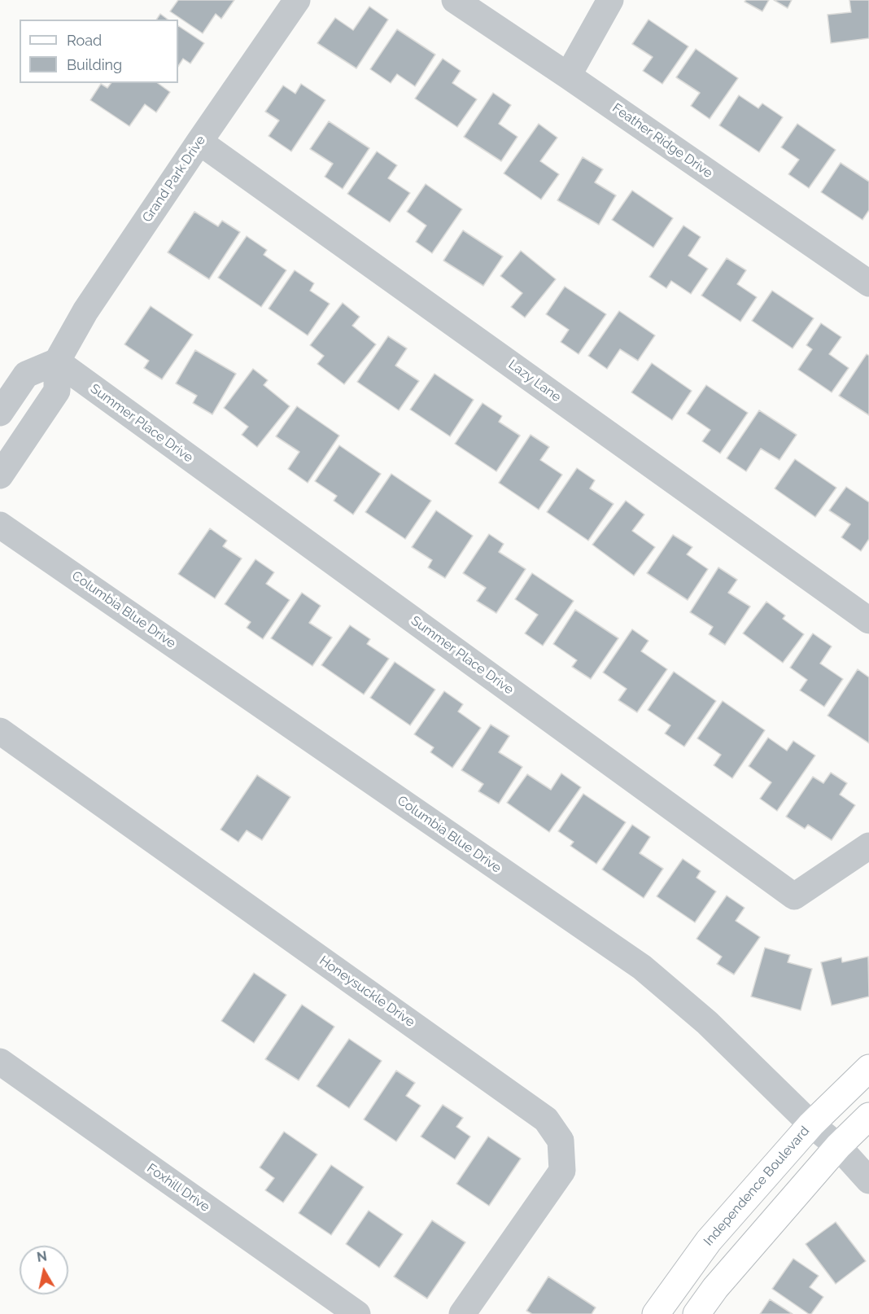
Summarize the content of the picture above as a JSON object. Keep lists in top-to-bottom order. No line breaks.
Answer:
{"streets":{"main road":["Independence Boulevard"],"street":["Feather Ridge Drive","Grand Park Drive","Lazy Lane","Summer Place Drive","Columbia Blue Drive","Honeysuckle Drive","Foxhill Drive"]},"crossings":[["Grand Park Drive","Lazy Lane"],["Grand Park Drive","Summer Place Drive"],["Columbia Blue Drive","Independence Boulevard"]],"legend":["Road","Building"],"north":"top"}
